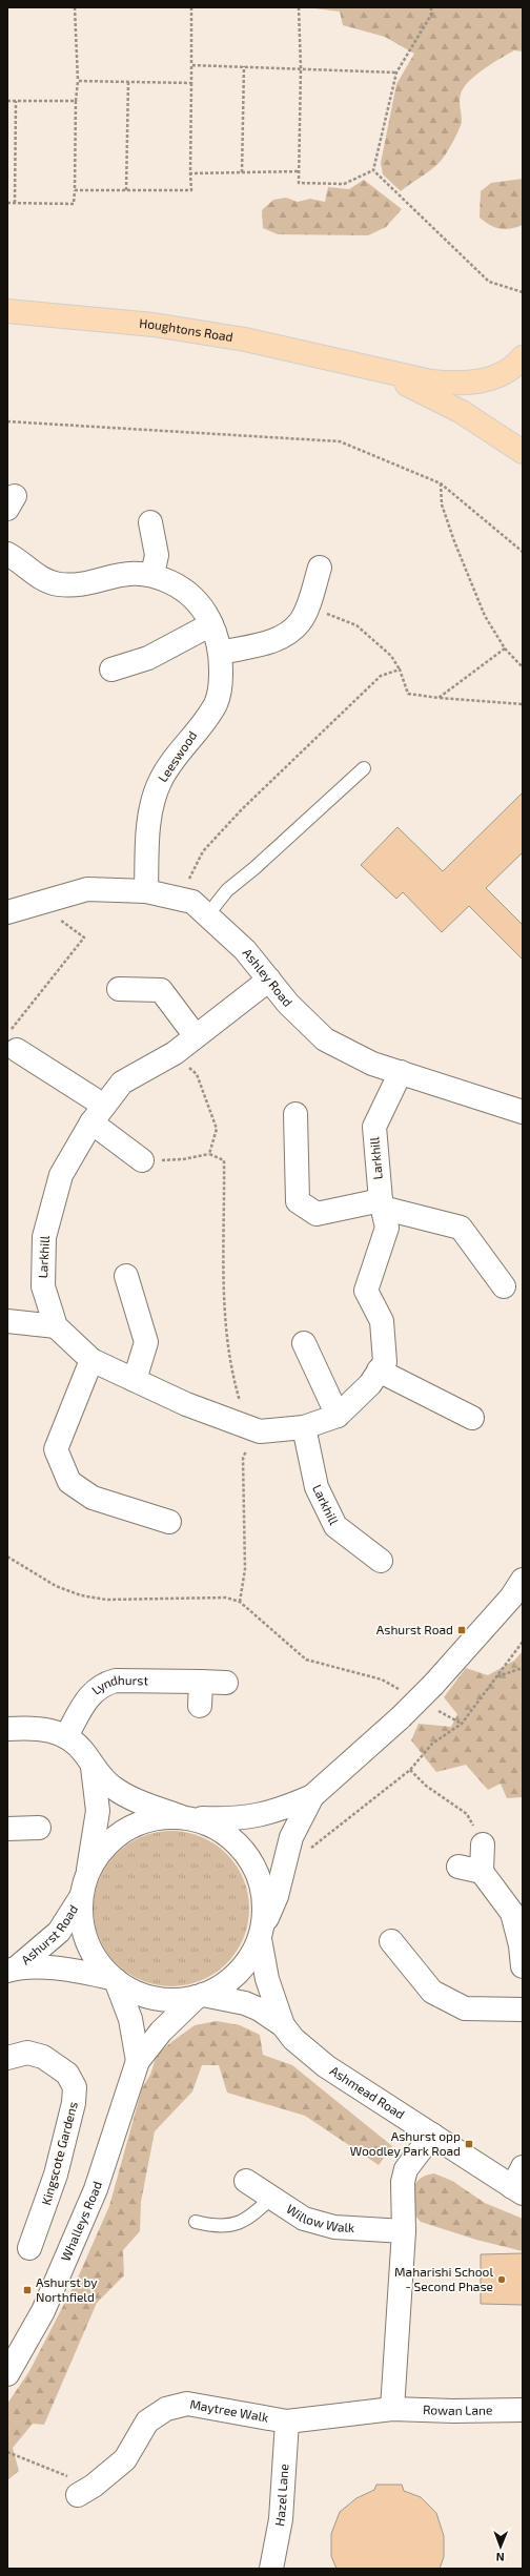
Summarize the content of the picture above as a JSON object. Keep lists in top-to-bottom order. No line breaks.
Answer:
{"streets":{"main road":["Houghtons Road"],"street":["Leeswood","Ashley Road","Larkhill","Lyndhurst","Ashurst Road","Ashmead Road","Kingscote Gardens","Willow Walk","Whalleys Road","Rowan Lane","Maytree Walk","Hazel Lane"]},"crossings":[["Leeswood","Ashley Road"],["Ashley Road","Larkhill"],["Ashurst Road","Whalleys Road"],["Ashmead Road","Whalleys Road"],["Rowan Lane","Maytree Walk"],["Maytree Walk","Hazel Lane"]],"places":{"transit":["Ashurst Road","Ashurst opp Woodley Park Road","Ashurst by Northfield"],"other":["Maharishi School - Second Phase"]},"north":"bottom"}
